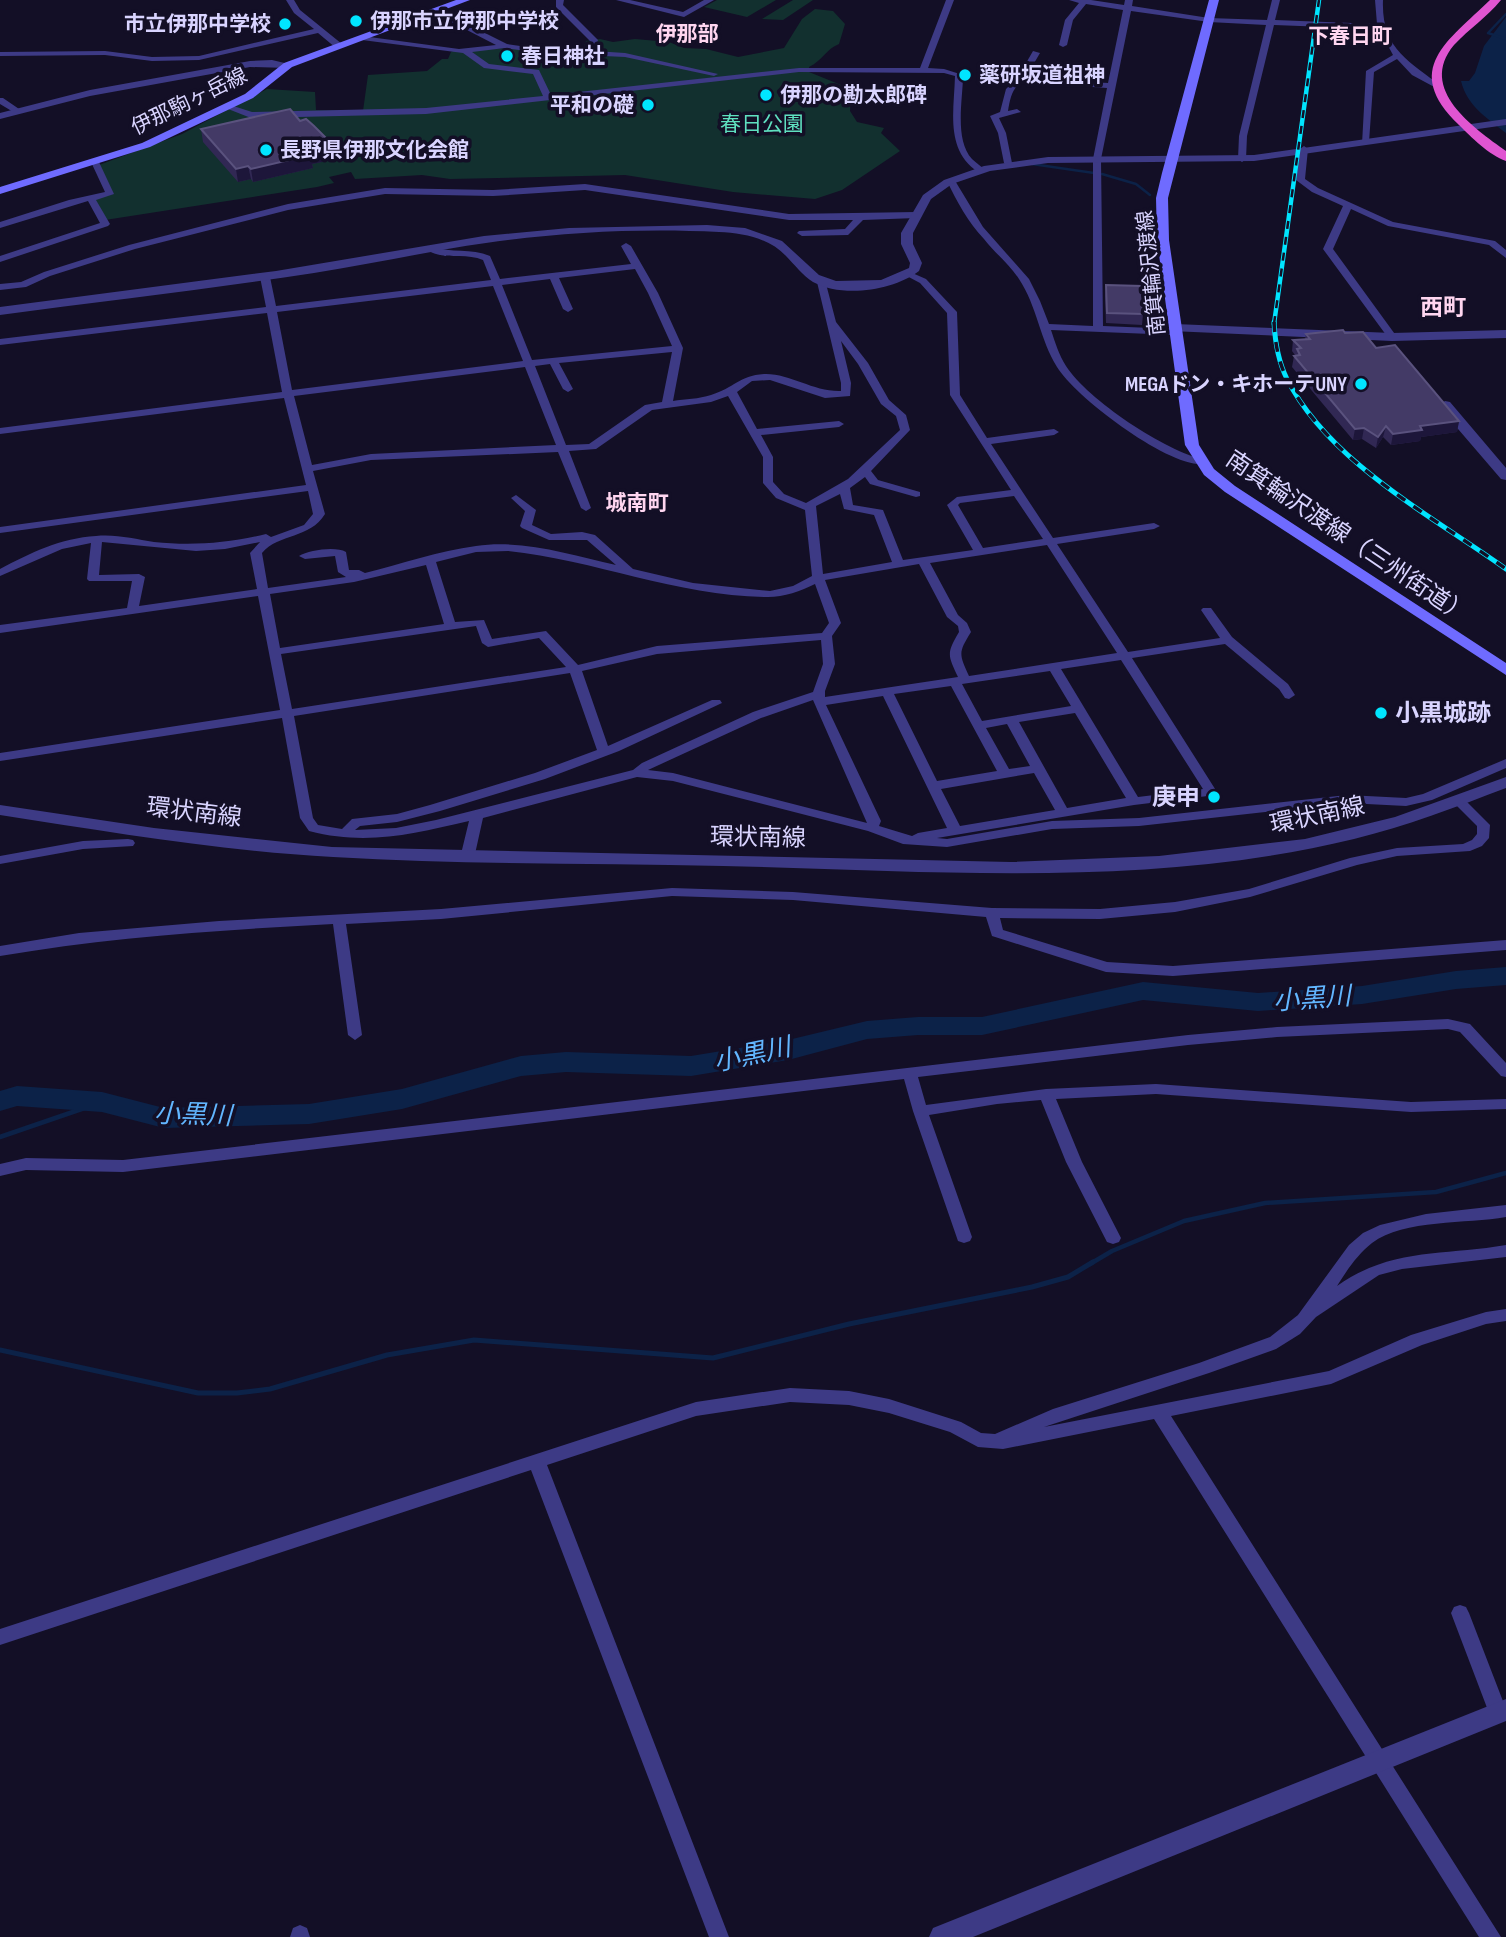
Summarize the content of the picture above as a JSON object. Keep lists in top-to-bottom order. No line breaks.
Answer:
{"streets":{"main road":["伊那駒ヶ岳線","南箕輪沢渡線","南箕輪沢渡線（三州街道）"],"street":["環状南線"]},"crossings":[["南箕輪沢渡線","南箕輪沢渡線（三州街道）"]],"districts":["伊那部","下春日町","西町","城南町"],"water":["小黒川"],"parks":["春日公園"],"places":["伊那市立伊那中学校","市立伊那中学校","春日神社","薬研坂道祖神","伊那の勘太郎碑","平和の礎","長野県伊那文化会館","MEGAドン・キホーテUNY","小黒城跡","庚申"]}
